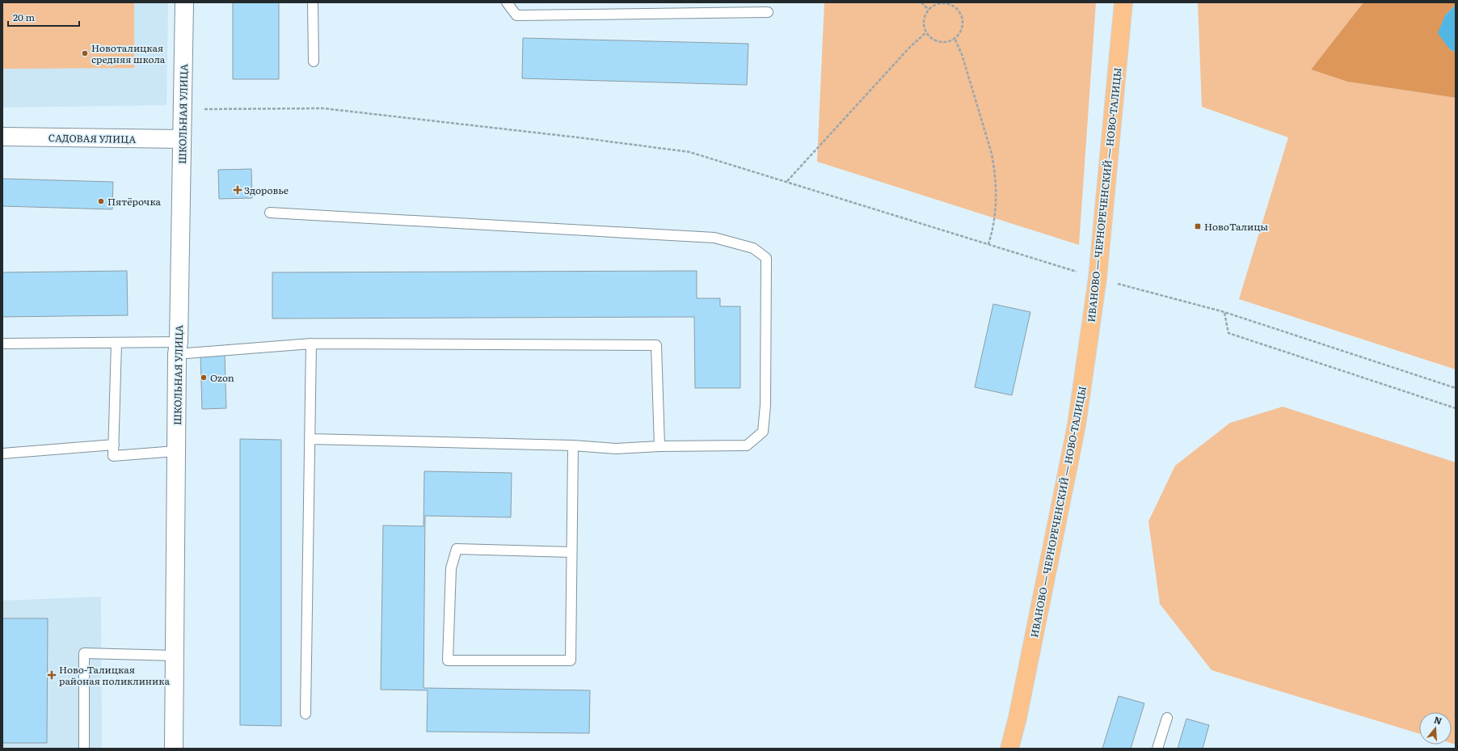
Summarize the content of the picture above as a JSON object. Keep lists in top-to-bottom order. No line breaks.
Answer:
{"streets":{"main road":["ИВАНОВО — ЧЕРНОРЕЧЕНСКИЙ — НОВО-ТАЛИЦЫ"],"street":["ШКОЛЬНАЯ УЛИЦА","САДОВАЯ УЛИЦА"]},"crossings":[["ШКОЛЬНАЯ УЛИЦА","САДОВАЯ УЛИЦА"]],"places":{"other":["Новоталицкая средняя школа","Пятёрочка","Ozon"],"health":["Здоровье","Ново-Талицкая районая поликлиника"],"transit":["НовоТалицы"]},"scale_bar":"20 m","north":"top"}
